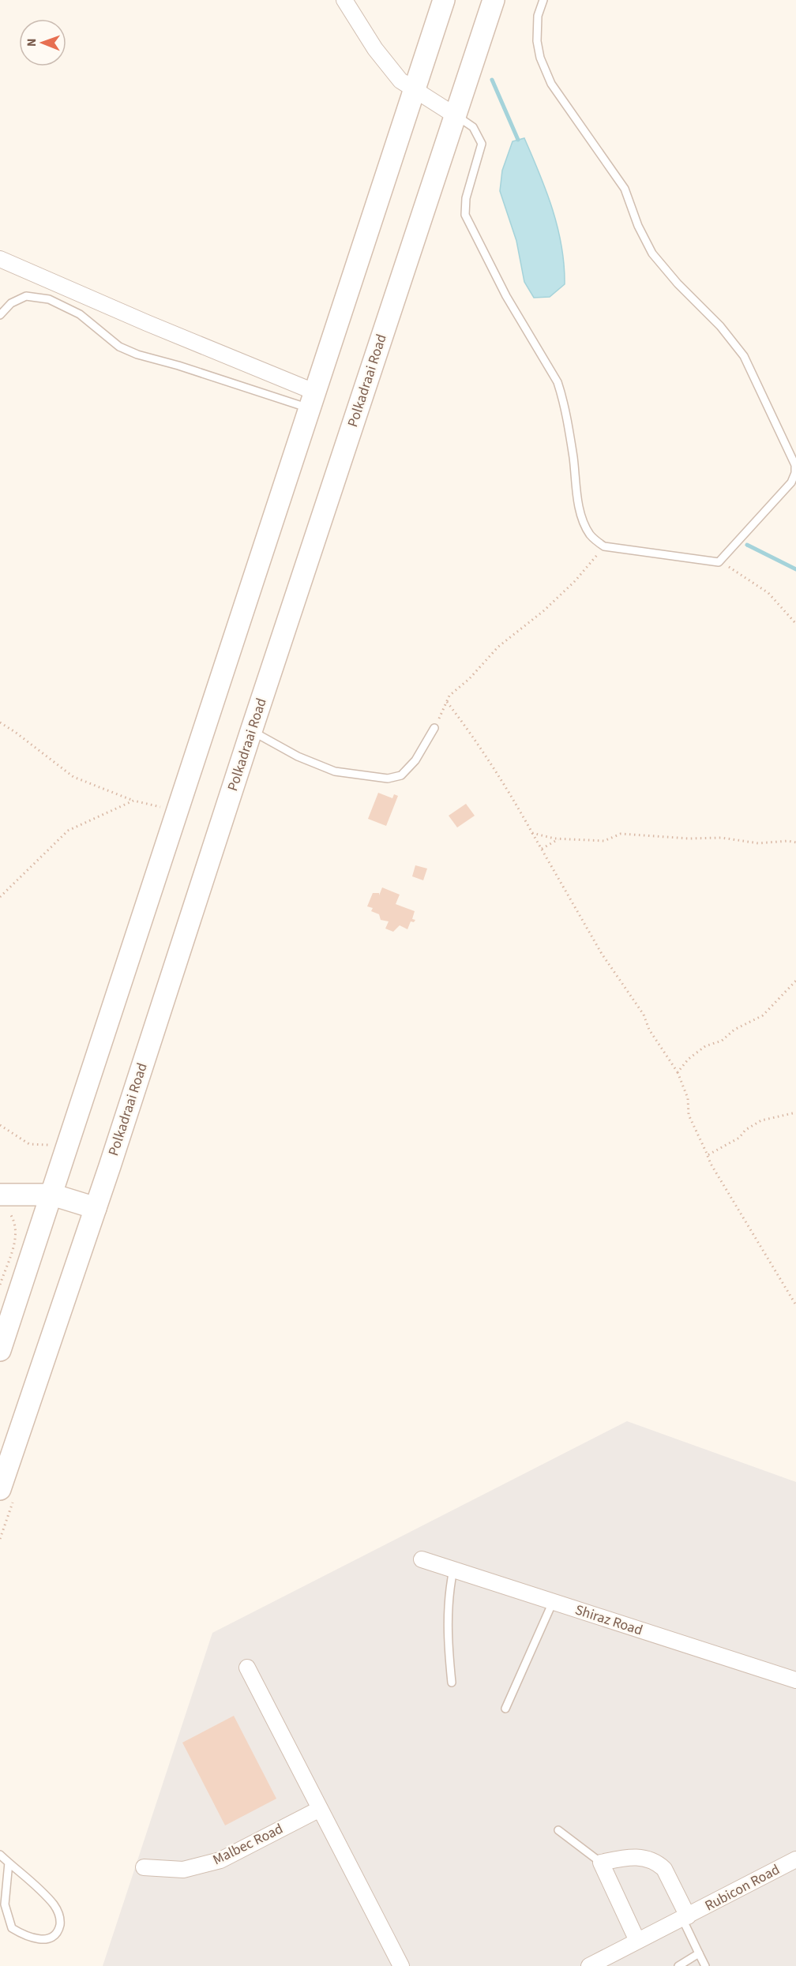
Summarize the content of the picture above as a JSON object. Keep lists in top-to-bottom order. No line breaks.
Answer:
{"streets":{"main road":["Polkadraai Road"],"street":["Shiraz Road","Malbec Road","Rubicon Road"]},"north":"left"}
